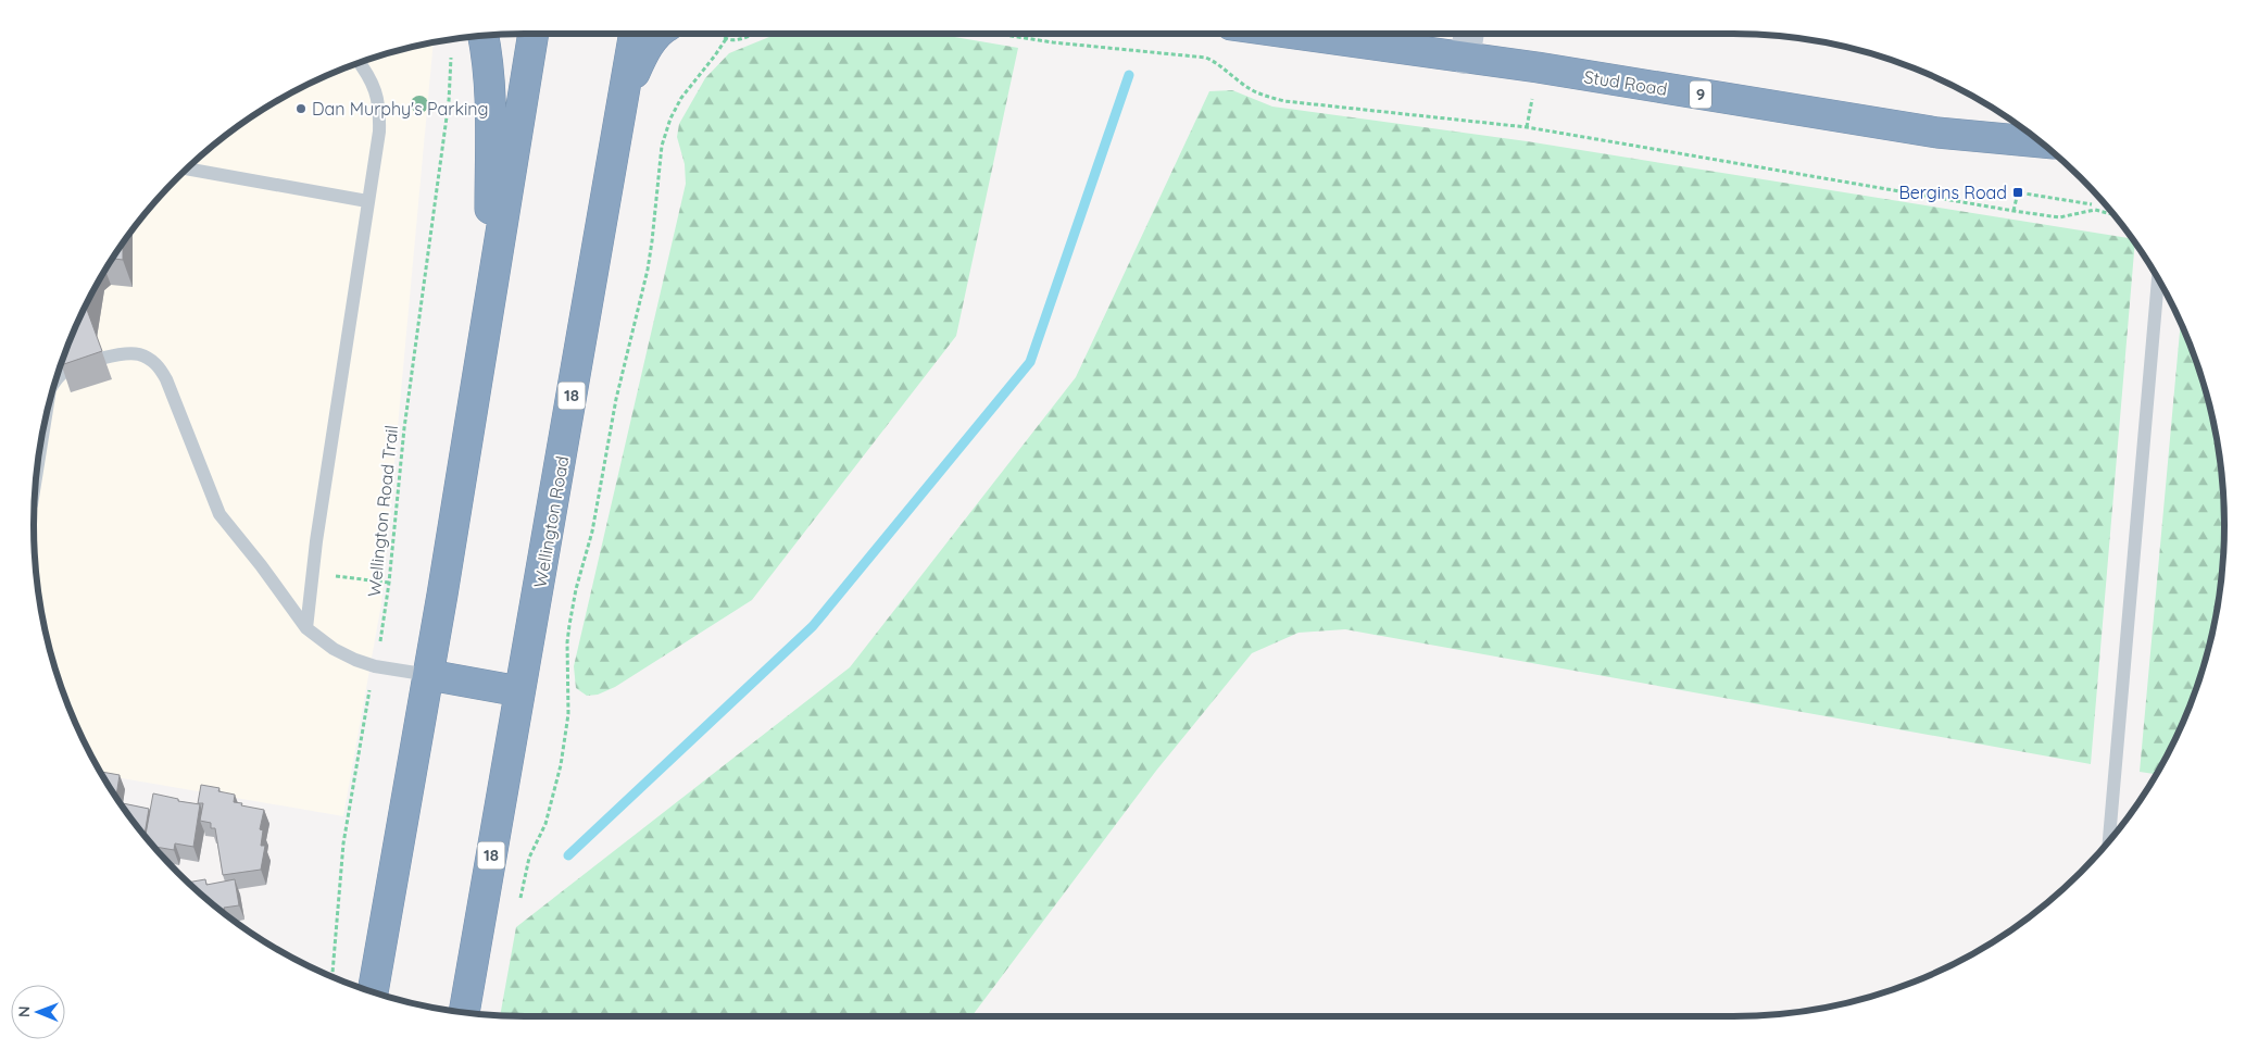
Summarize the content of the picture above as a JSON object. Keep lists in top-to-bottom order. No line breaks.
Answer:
{"streets":{"highway":["Stud Road","9","18","Wellington Road"],"path":["Wellington Road Trail"]},"places":{"other":["Dan Murphy's Parking"],"transit":["Bergins Road"]},"north":"left"}
